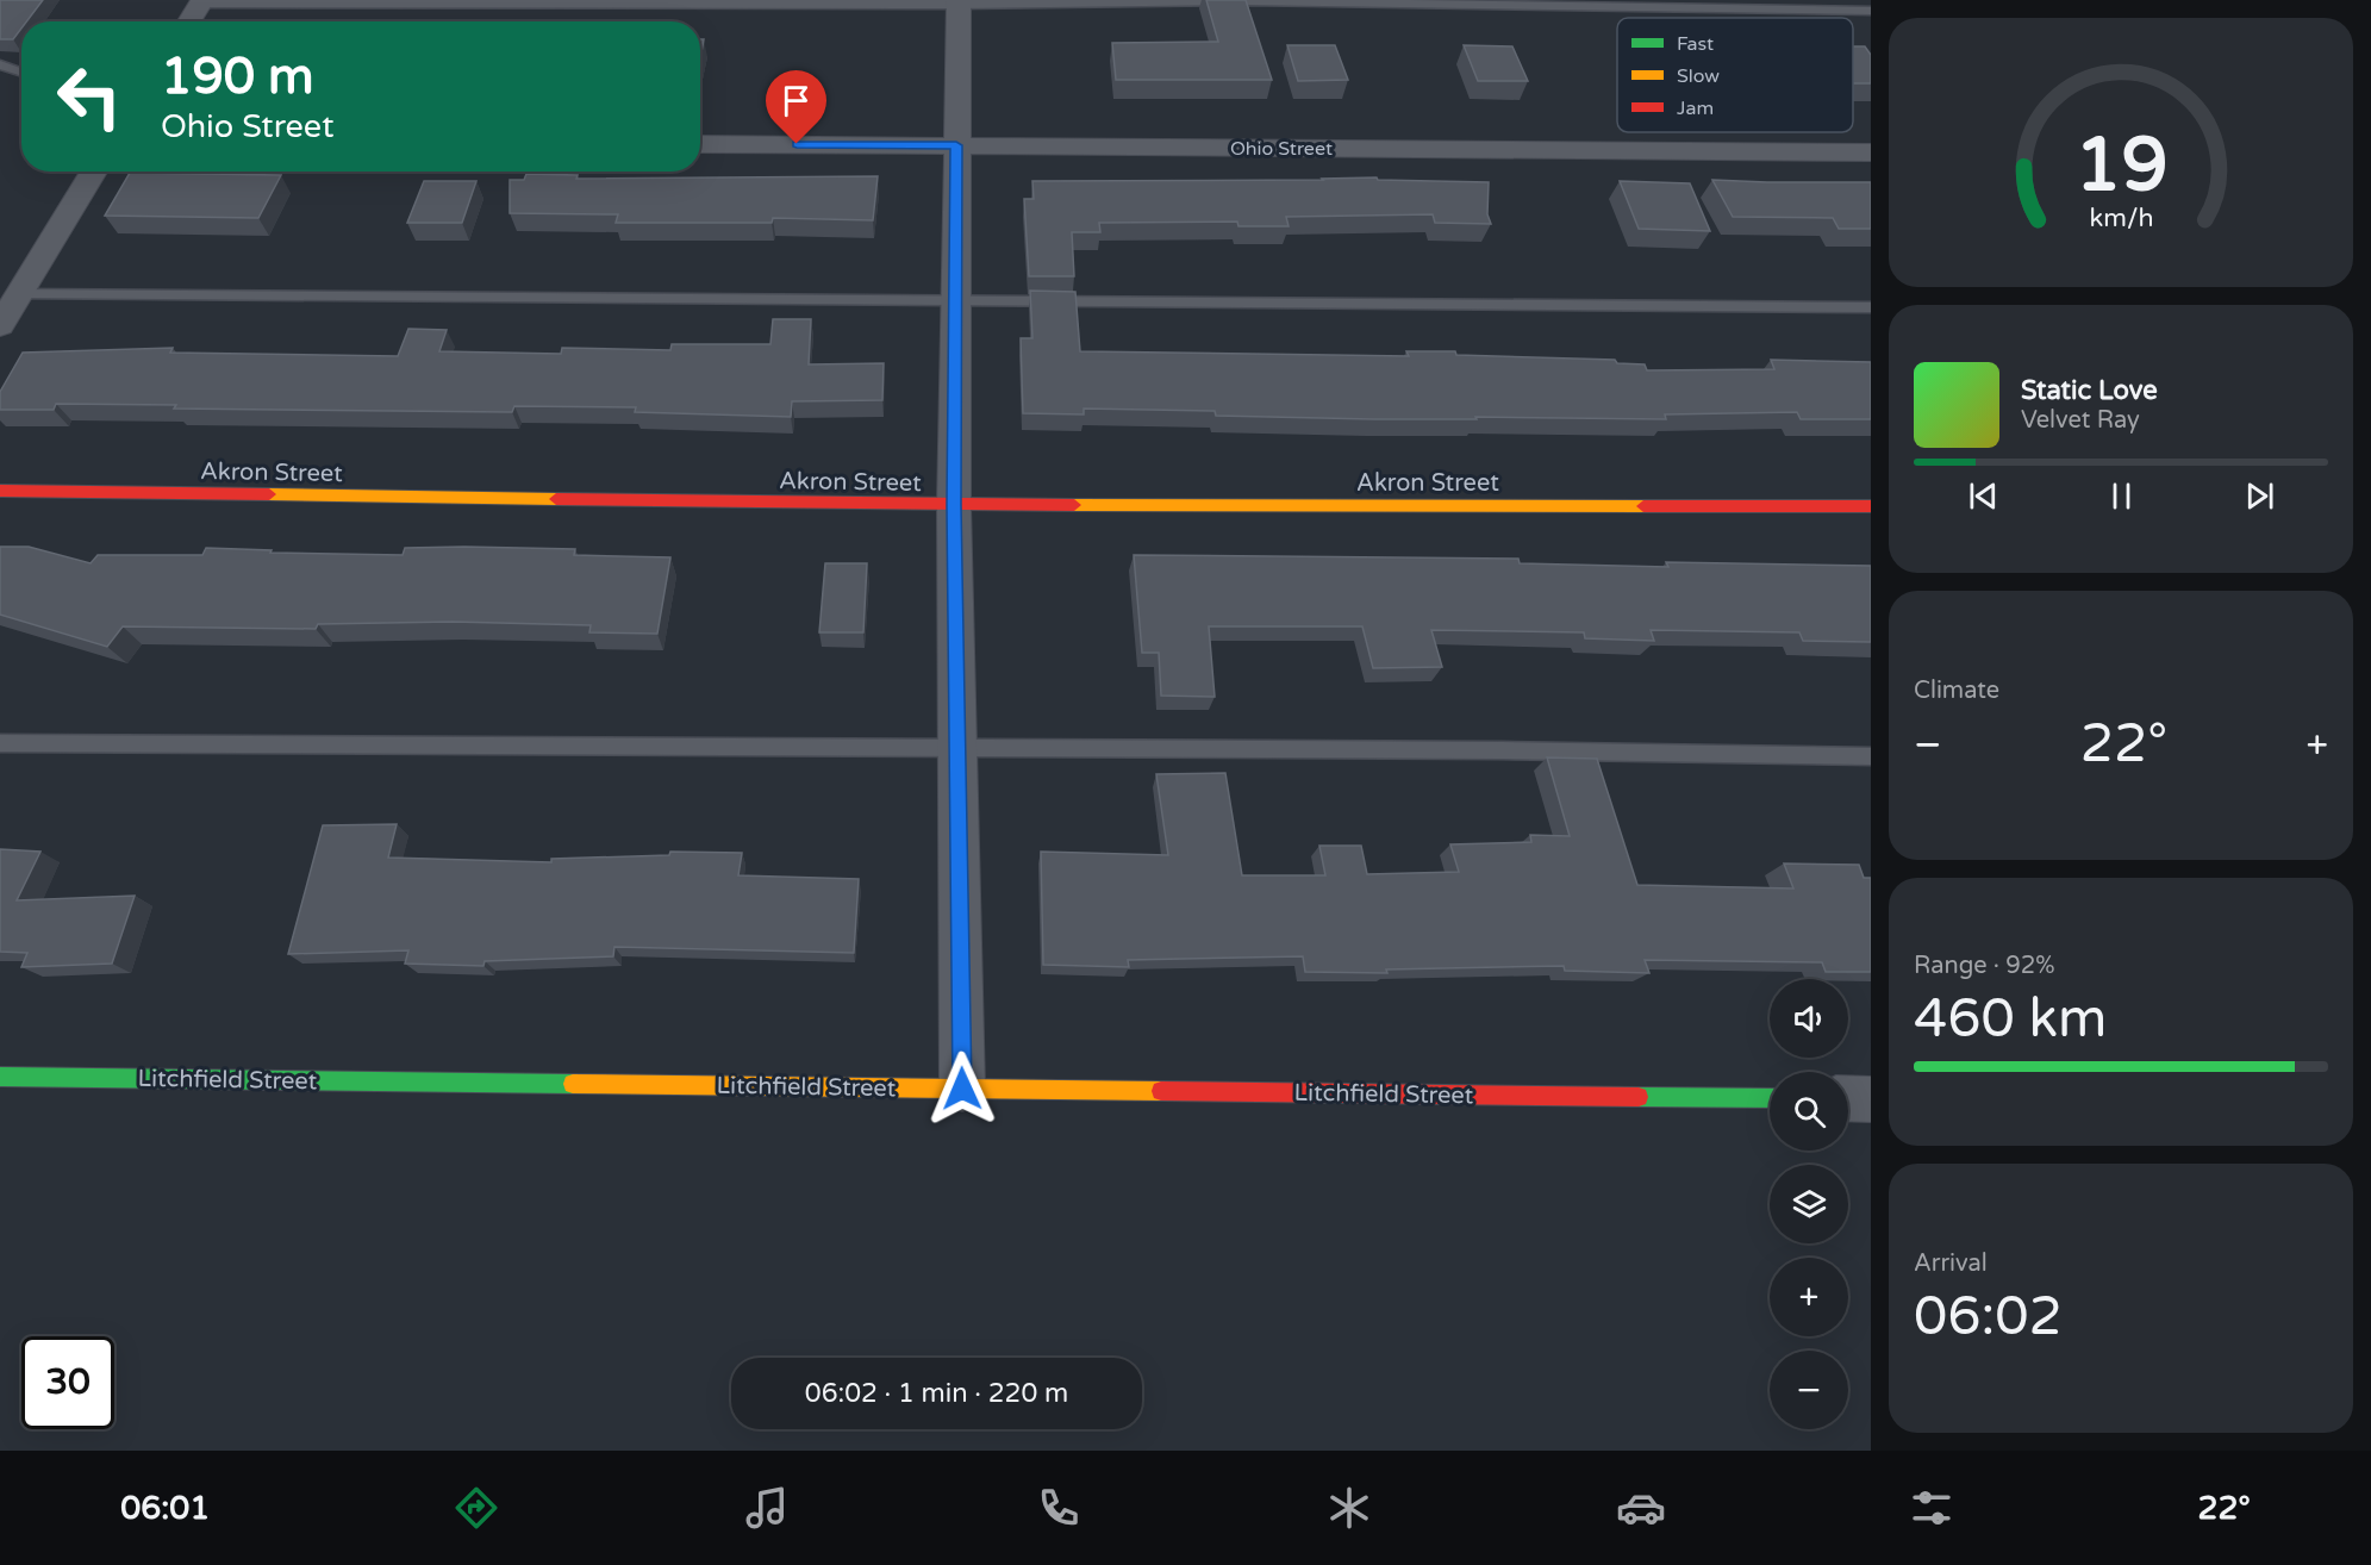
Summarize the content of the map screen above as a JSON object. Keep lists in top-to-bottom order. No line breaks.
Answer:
{"streets":{"street":["Ohio Street","Akron Street","Litchfield Street"]},"legend":["Fast","Slow","Jam"],"page":{"turn":["190 m","Ohio Street"],"song":["Static Love","Velvet Ray"],"tile":["Climate",["Range · 92%","460 km"],["Arrival","06:02"]],"heat":["−","22°","+"],"map_buttons":["+","−"],"limit":"30","trip":"06:02 · 1 min · 220 m","tabs":["06:01","22°"],"gauge":["19","km/h"]}}
